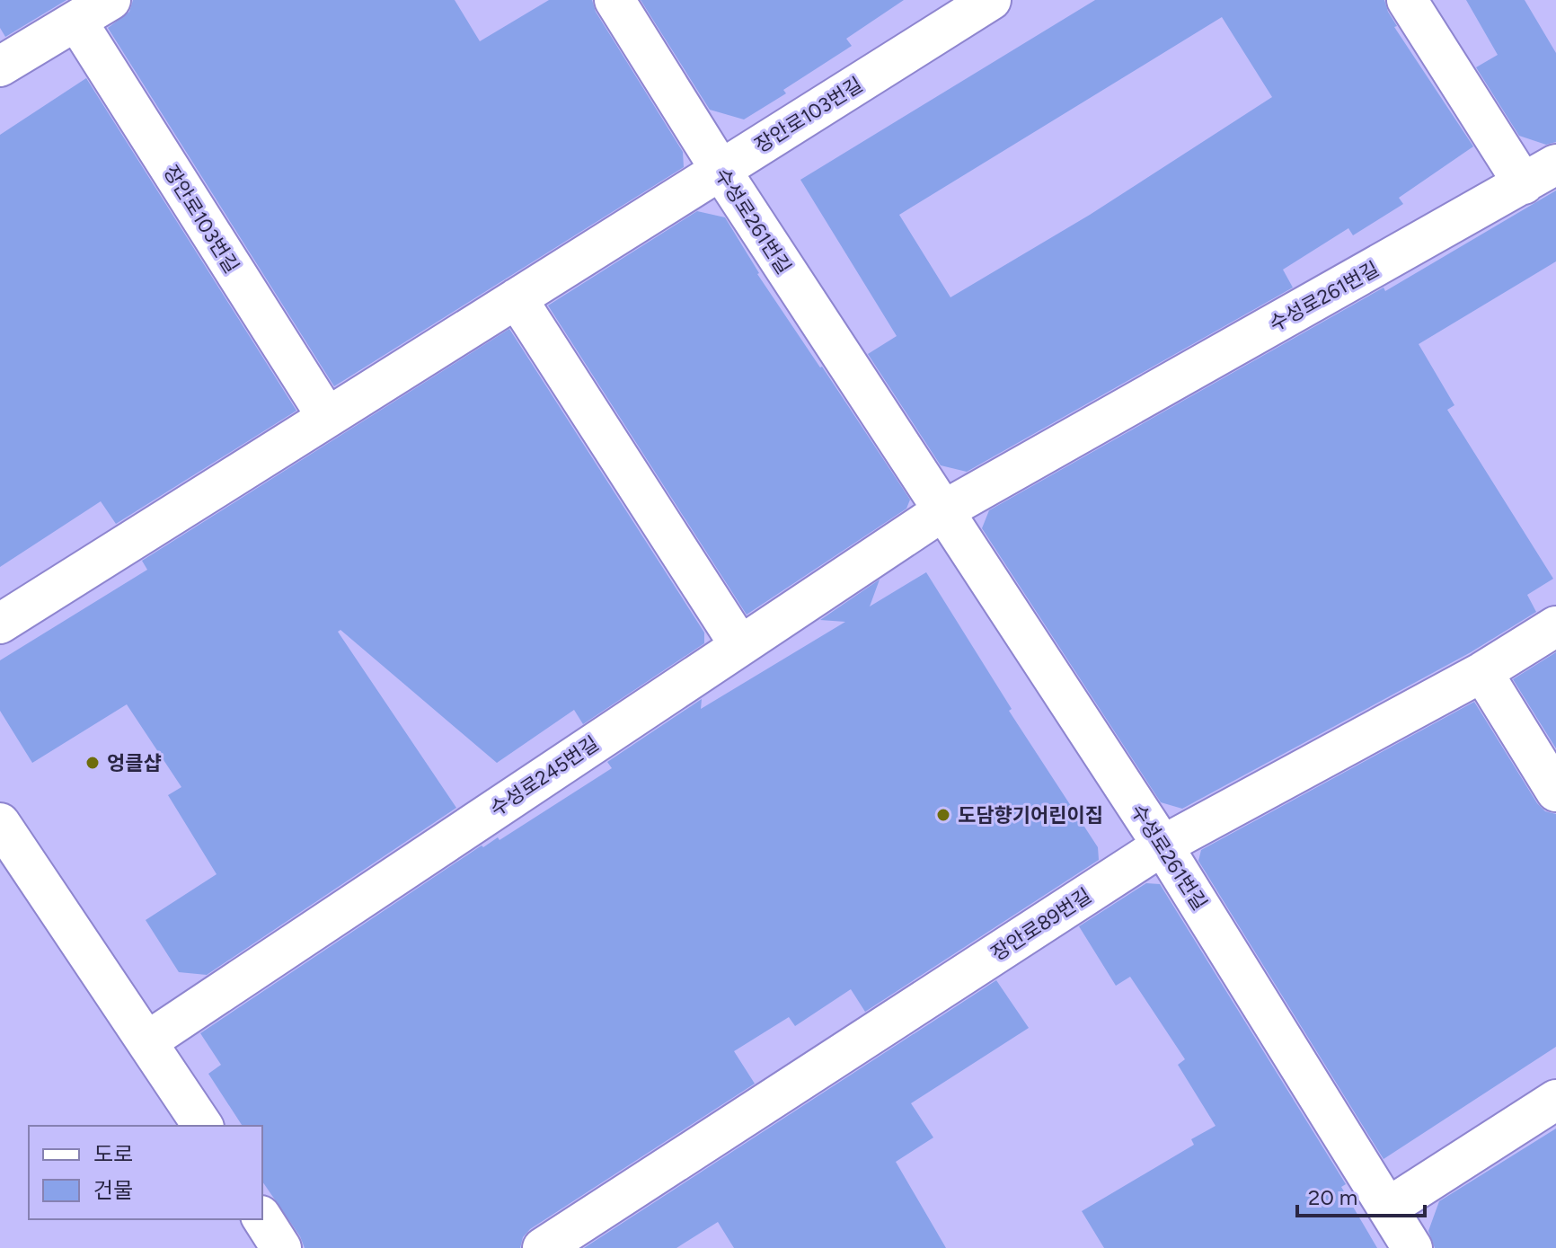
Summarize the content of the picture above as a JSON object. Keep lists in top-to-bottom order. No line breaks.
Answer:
{"streets":{"street":["장안로103번길","수성로261번길","수성로245번길","장안로89번길"]},"crossings":[["장안로103번길","수성로261번길"],["수성로261번길","수성로245번길"],["수성로261번길","장안로89번길"]],"places":["엉클샵","도담향기어린이집"],"legend":["도로","건물"],"scale_bar":"20 m"}
